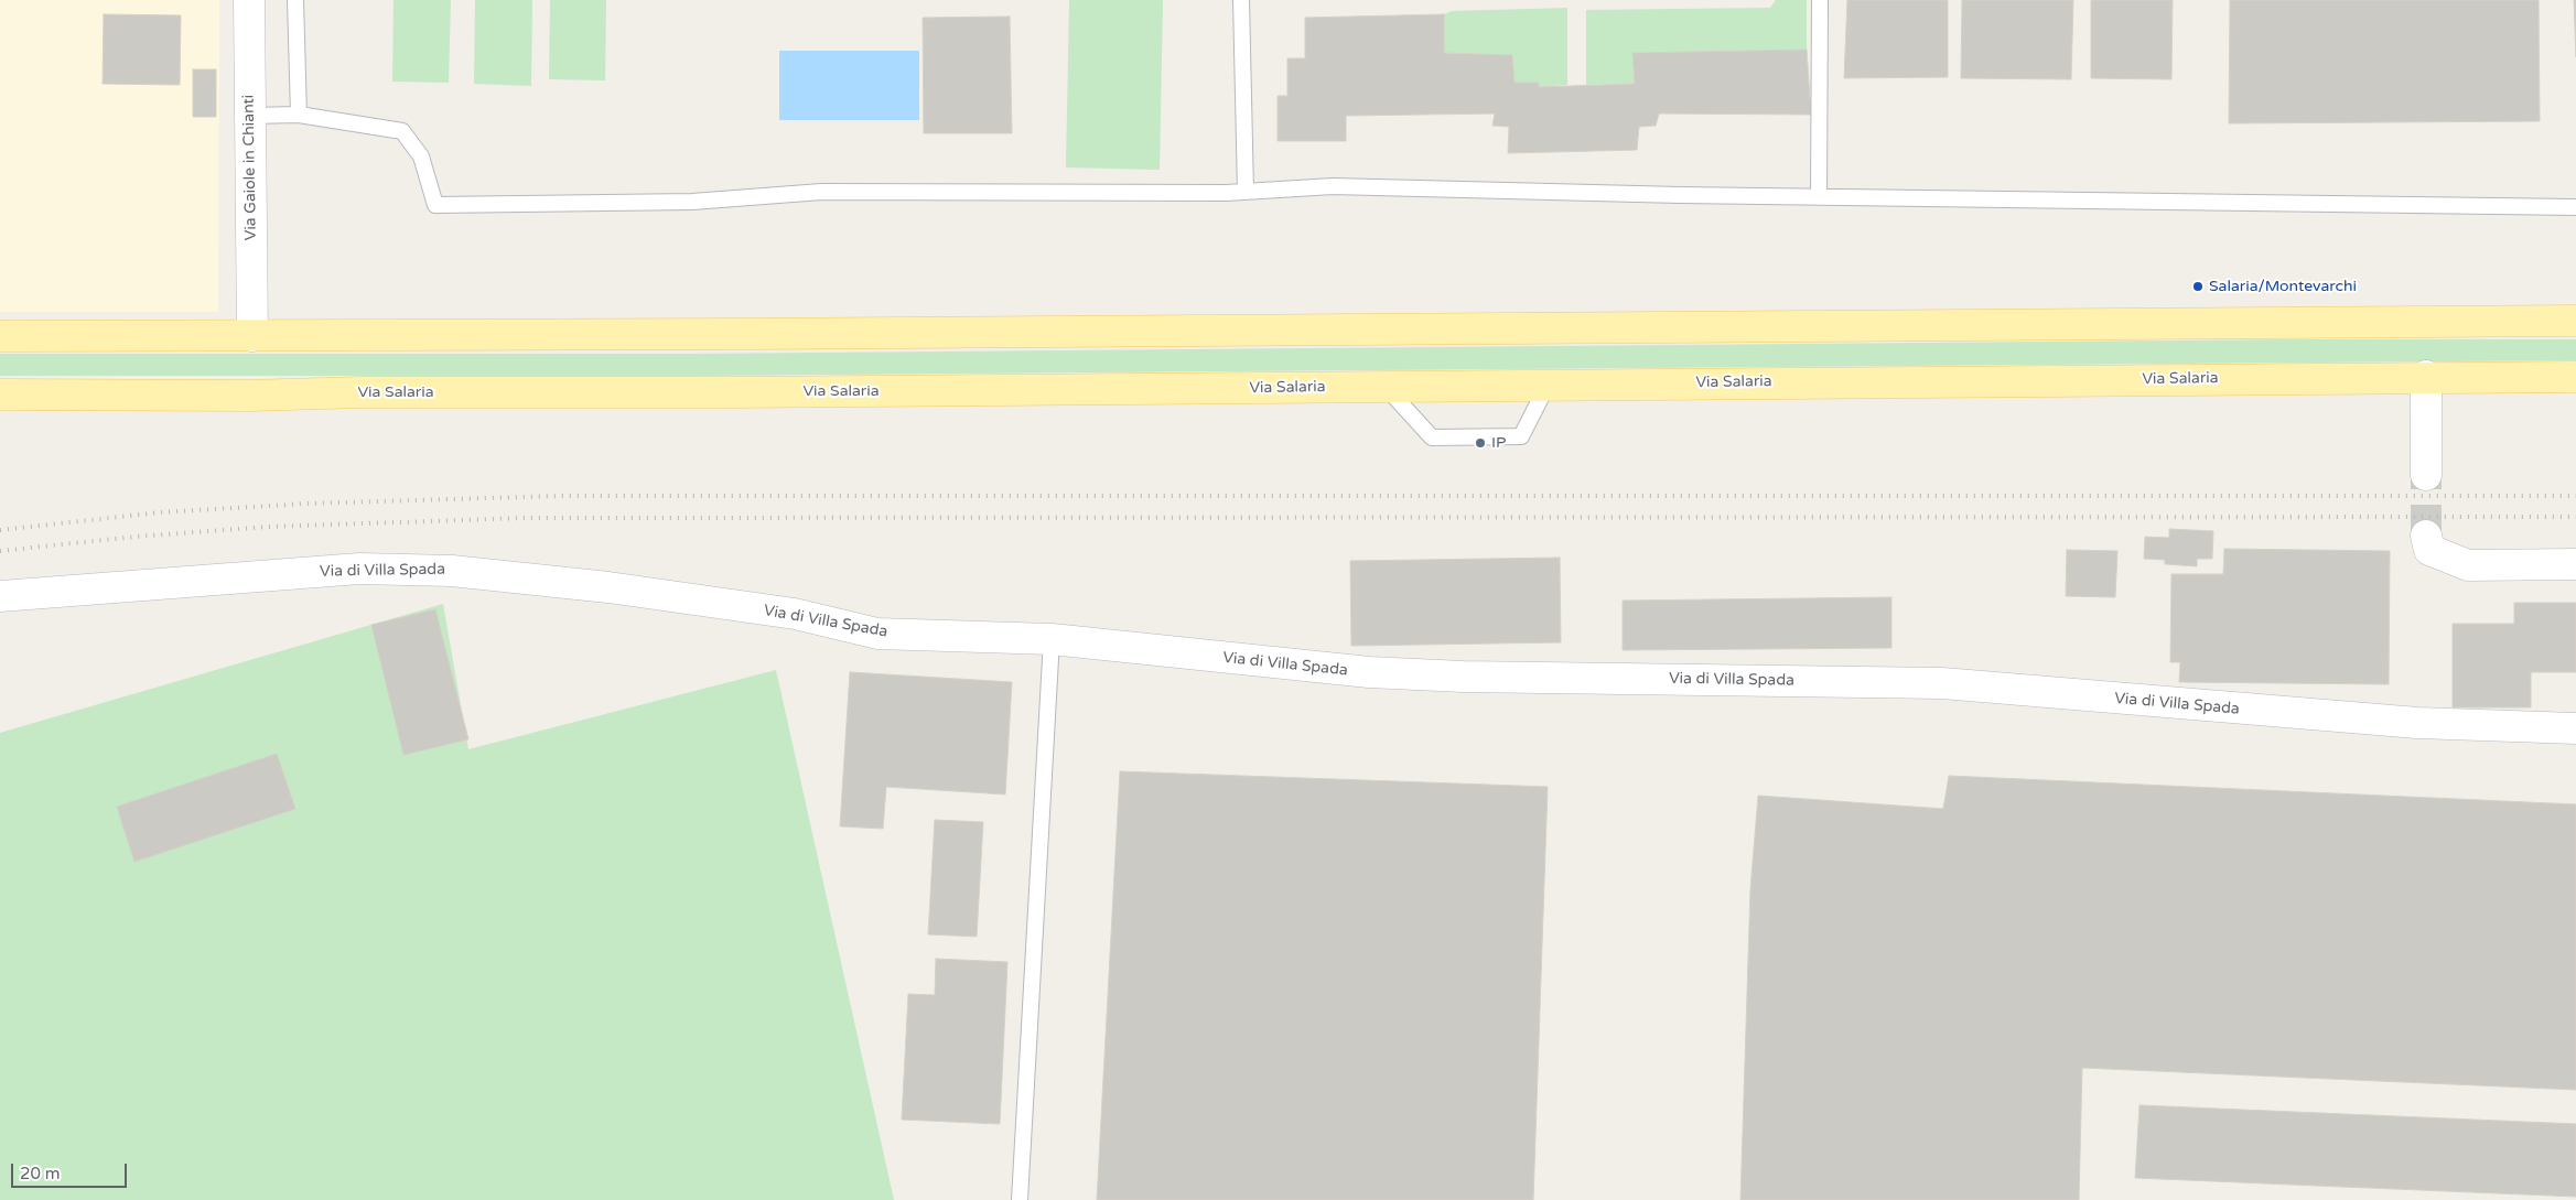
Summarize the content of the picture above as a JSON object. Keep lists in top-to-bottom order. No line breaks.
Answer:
{"streets":{"main road":["Via Salaria"],"street":["Via Gaiole in Chianti","Via di Villa Spada"]},"places":["Salaria/Montevarchi","IP"],"scale_bar":"20 m"}
